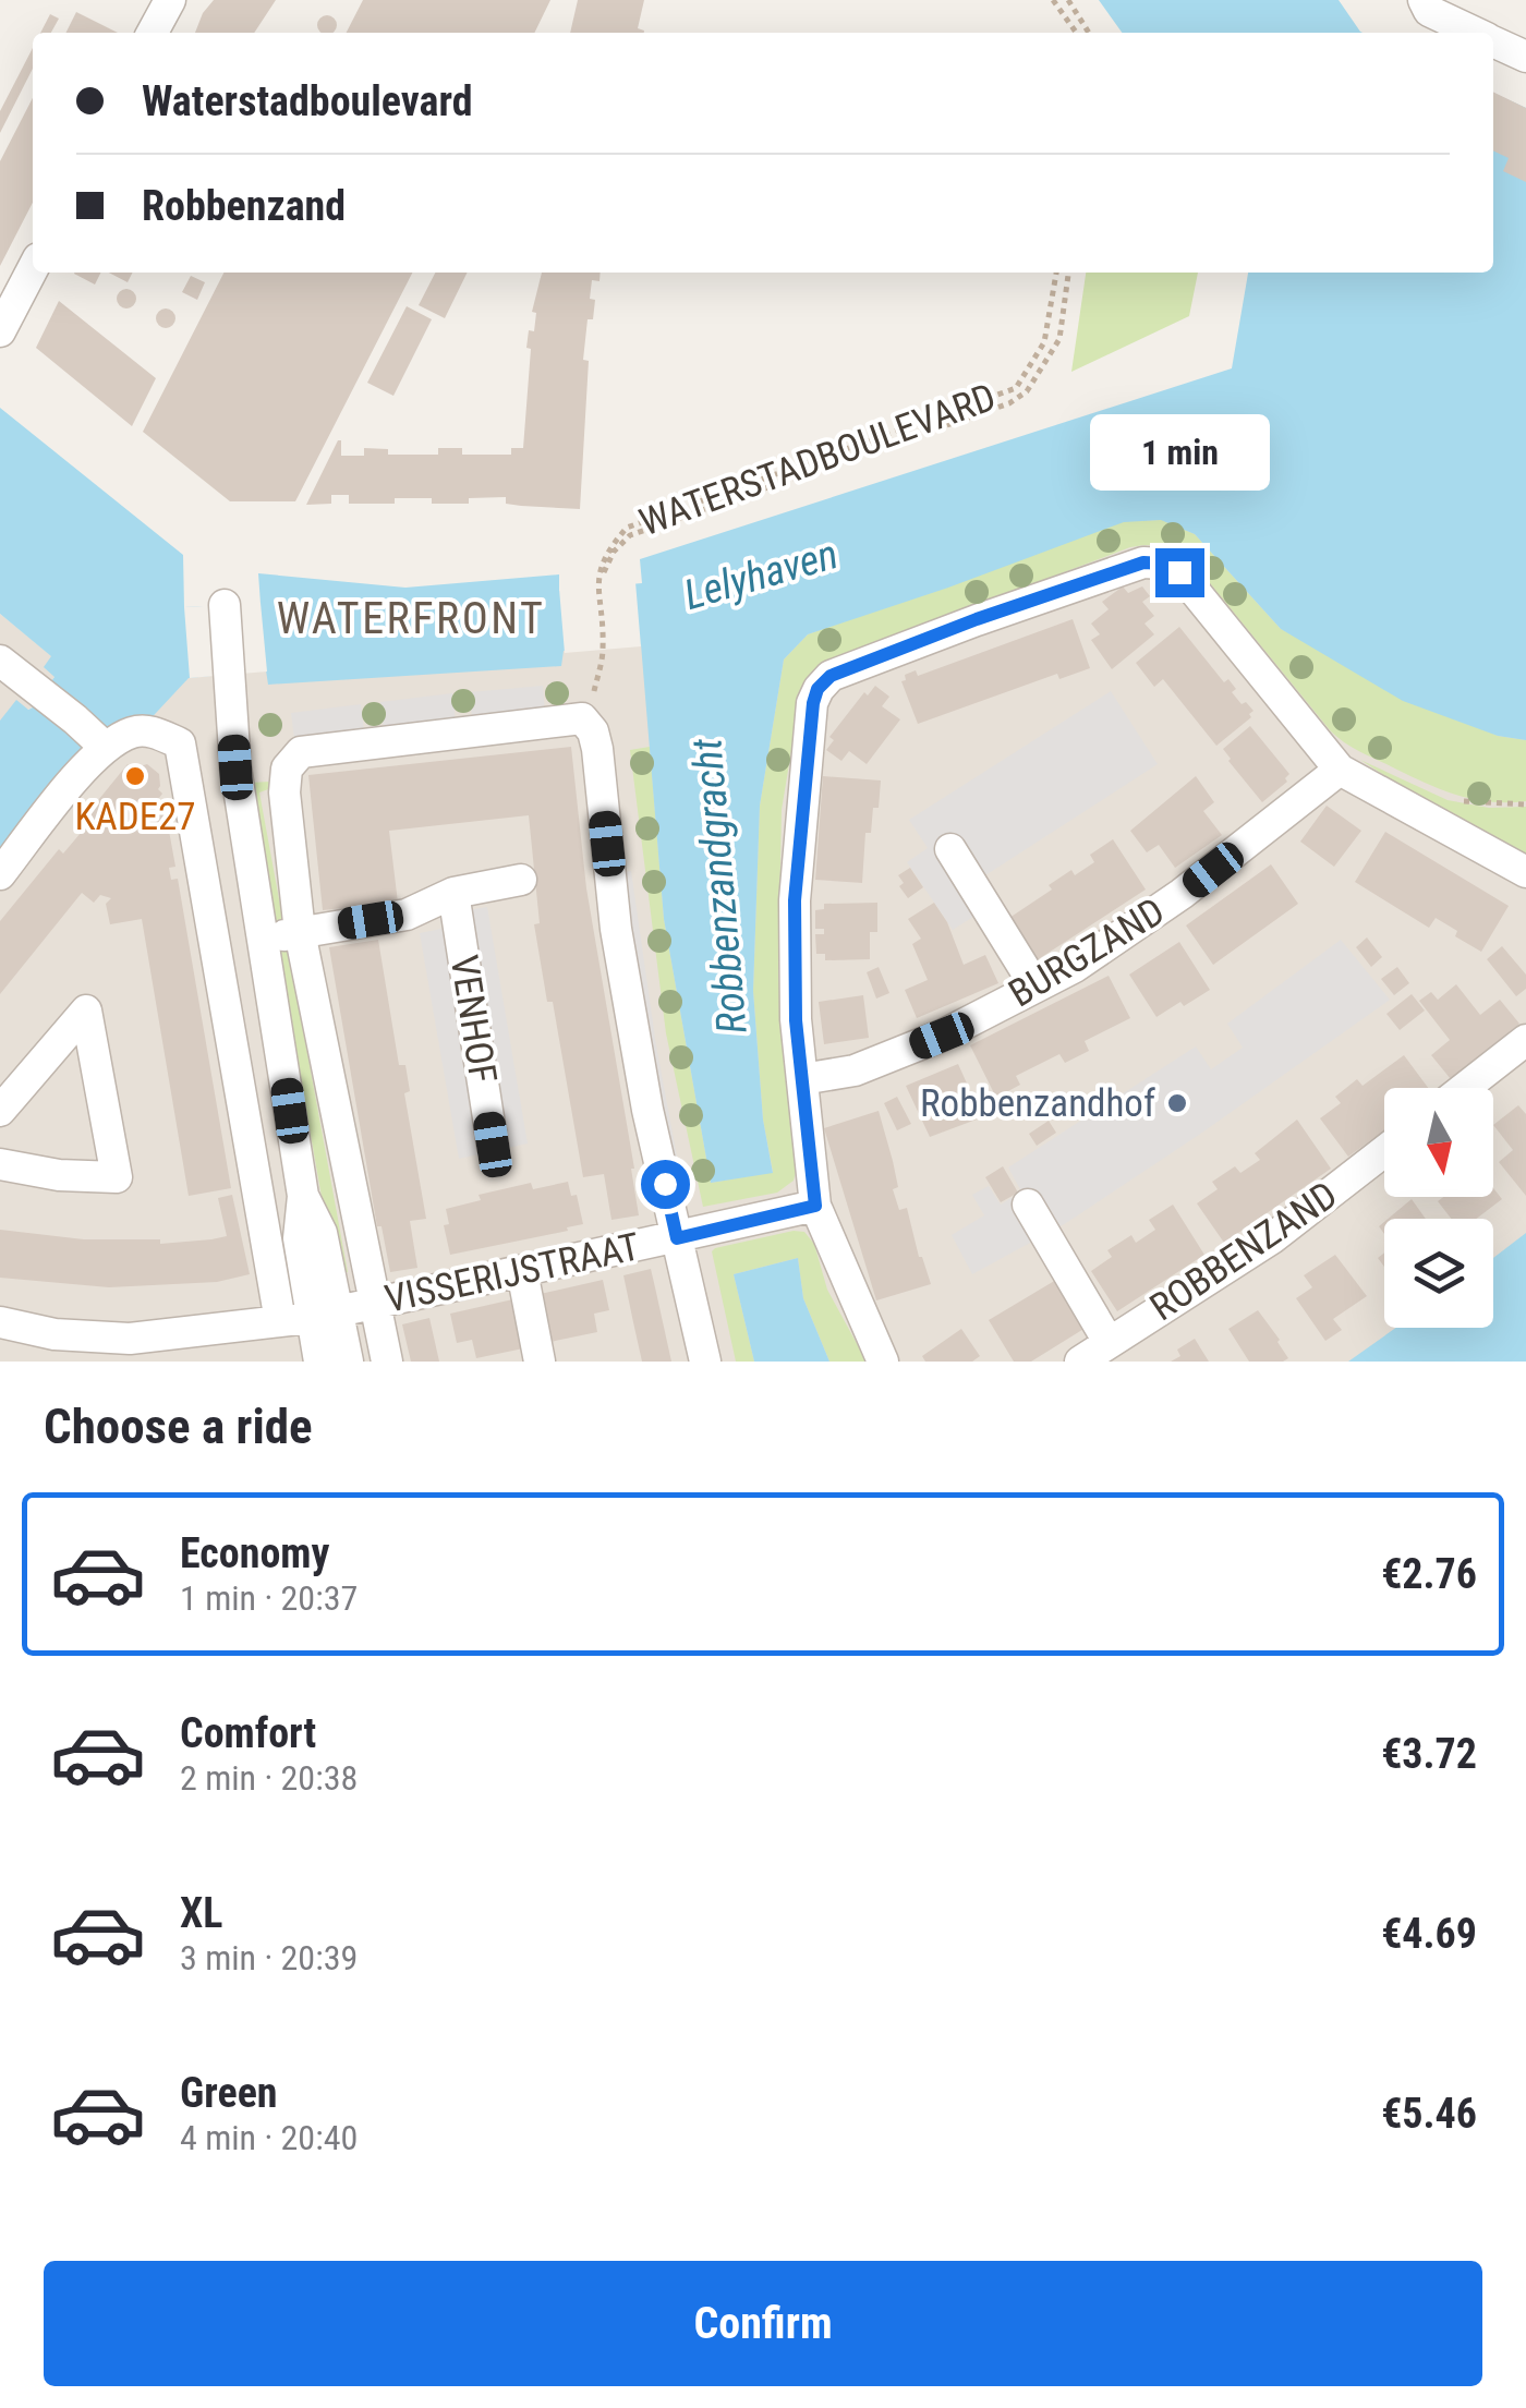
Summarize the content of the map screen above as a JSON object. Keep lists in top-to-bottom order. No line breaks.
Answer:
{"streets":{"street":["BURGZAND","VENHOF","ROBBENZAND","VISSERIJSTRAAT"],"path":["WATERSTADBOULEVARD"]},"districts":["WATERFRONT"],"water":["Lelyhaven","Robbenzandgracht"],"places":["KADE27","Robbenzandhof"],"north":"bottom","page":{"banner":["Waterstadboulevard","Robbenzand"],"bubble":"1 min","heading":"Choose a ride","list":[{"name":"Economy","note":"1 min · 20:37","value":"€2.76"},{"name":"Comfort","note":"2 min · 20:38","value":"€3.72"},{"name":"XL","note":"3 min · 20:39","value":"€4.69"},{"name":"Green","note":"4 min · 20:40","value":"€5.46"}],"buttons":"Confirm"}}
